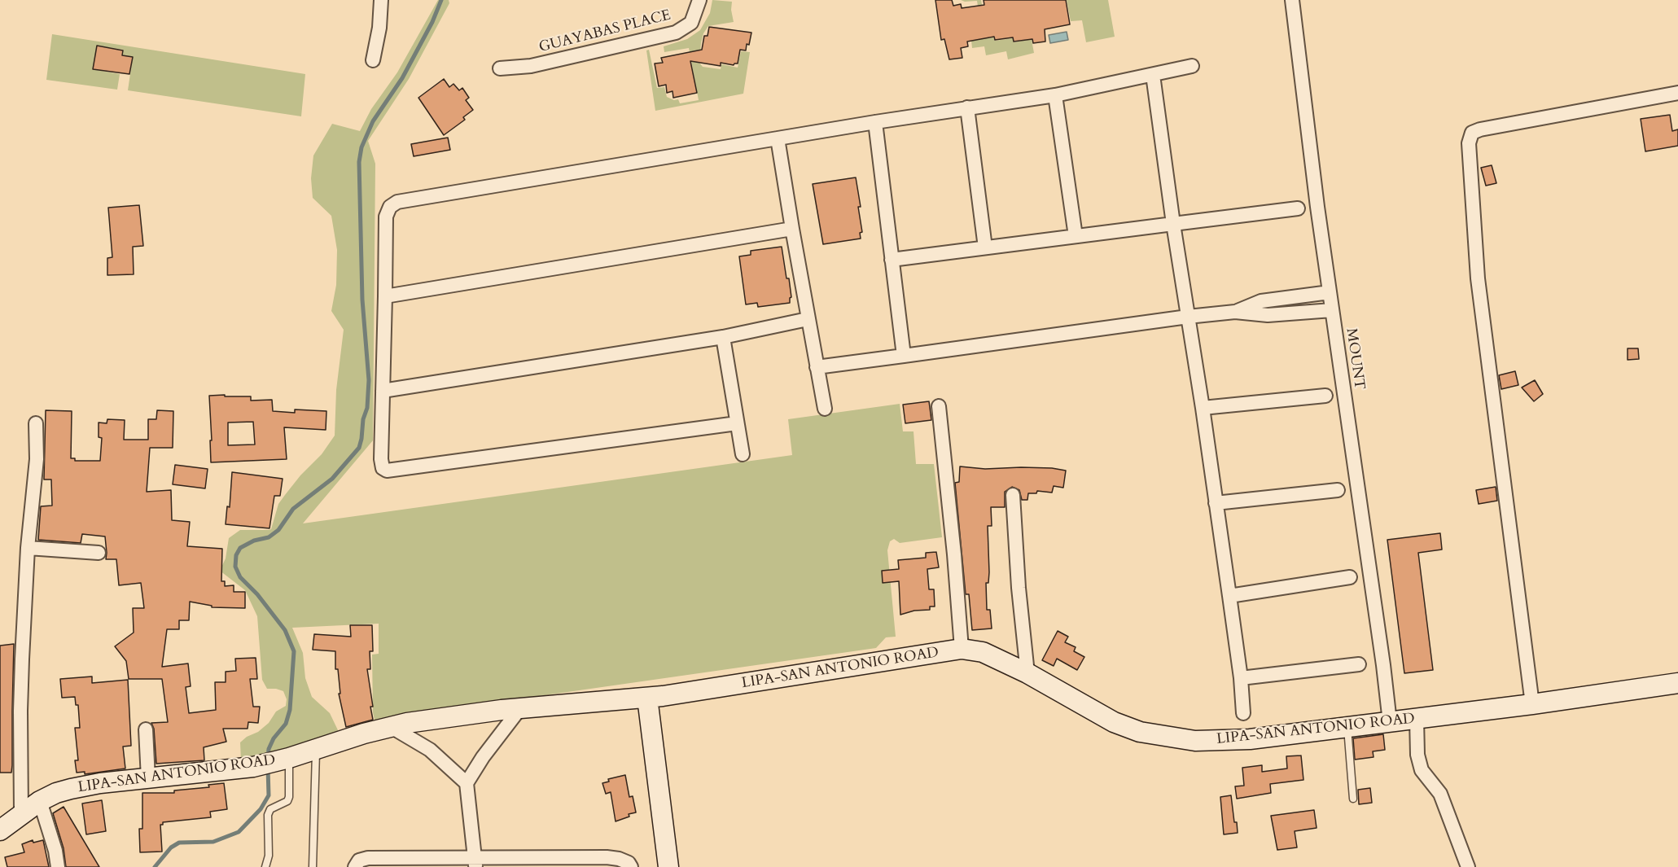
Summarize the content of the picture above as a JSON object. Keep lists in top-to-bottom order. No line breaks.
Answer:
{"streets":{"main road":["LIPA-SAN ANTONIO ROAD"],"street":["GUAYABAS PLACE","MOUNT"]},"crossings":[["MOUNT","LIPA-SAN ANTONIO ROAD"]]}
